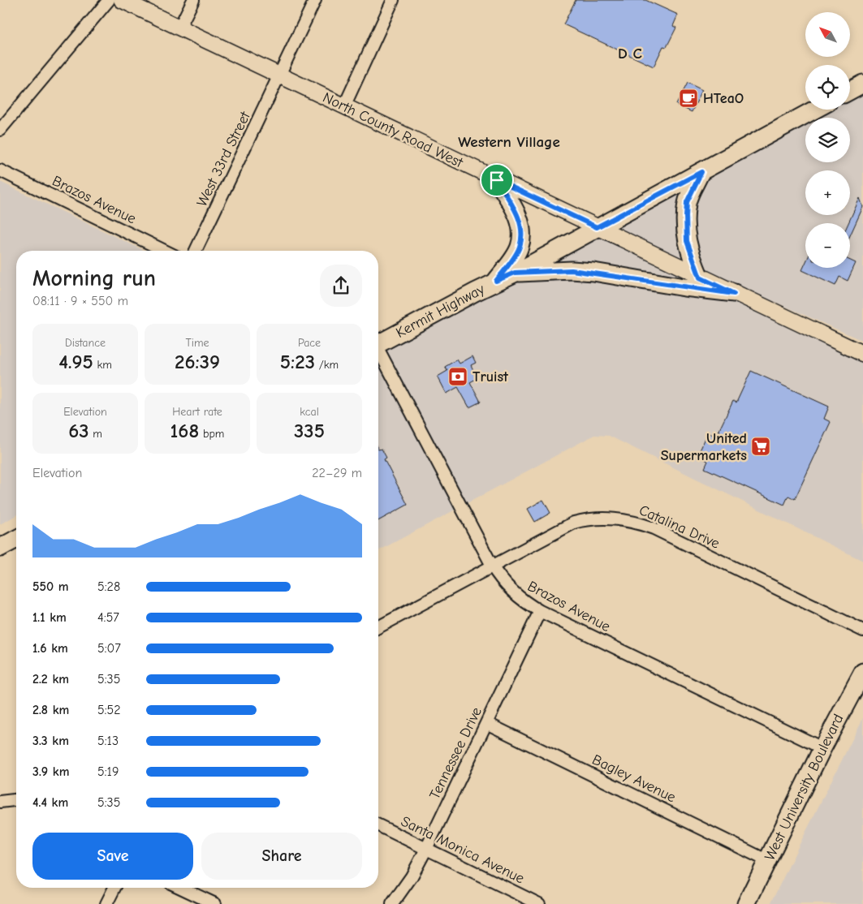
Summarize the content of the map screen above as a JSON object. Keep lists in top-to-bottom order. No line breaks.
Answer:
{"streets":{"main road":["North County Road West","Kermit Highway","West University Boulevard"],"street":["West 33rd Street","Brazos Avenue","Catalina Drive","Tennessee Drive","Bagley Avenue","Santa Monica Avenue"]},"crossings":[["North County Road West","West 33rd Street"],["North County Road West","Kermit Highway"],["Brazos Avenue","Catalina Drive"],["Brazos Avenue","Tennessee Drive"],["Brazos Avenue","West University Boulevard"],["Tennessee Drive","Bagley Avenue"],["Tennessee Drive","Santa Monica Avenue"],["Bagley Avenue","West University Boulevard"]],"districts":["D C","Western Village"],"places":{"cafe":["HTeaO"],"bank":["Truist"],"supermarket":["United Supermarkets"]},"north":"top left","page":{"map_buttons":["+","−"],"heading":["Morning run","08:11 · 9 × 550 m"],"stats":[["Distance","4.95 km"],["Time","26:39"],["Pace","5:23 /km"],["Elevation","63 m"],["Heart rate","168 bpm"],["kcal","335"]],"chart":["Elevation","22–29 m"],"list":[{"name":"550 m","note":"5:28"},{"name":"1.1 km","note":"4:57"},{"name":"1.6 km","note":"5:07"},{"name":"2.2 km","note":"5:35"},{"name":"2.8 km","note":"5:52"},{"name":"3.3 km","note":"5:13"},{"name":"3.9 km","note":"5:19"},{"name":"4.4 km","note":"5:35"}],"buttons":["Save","Share"]}}
